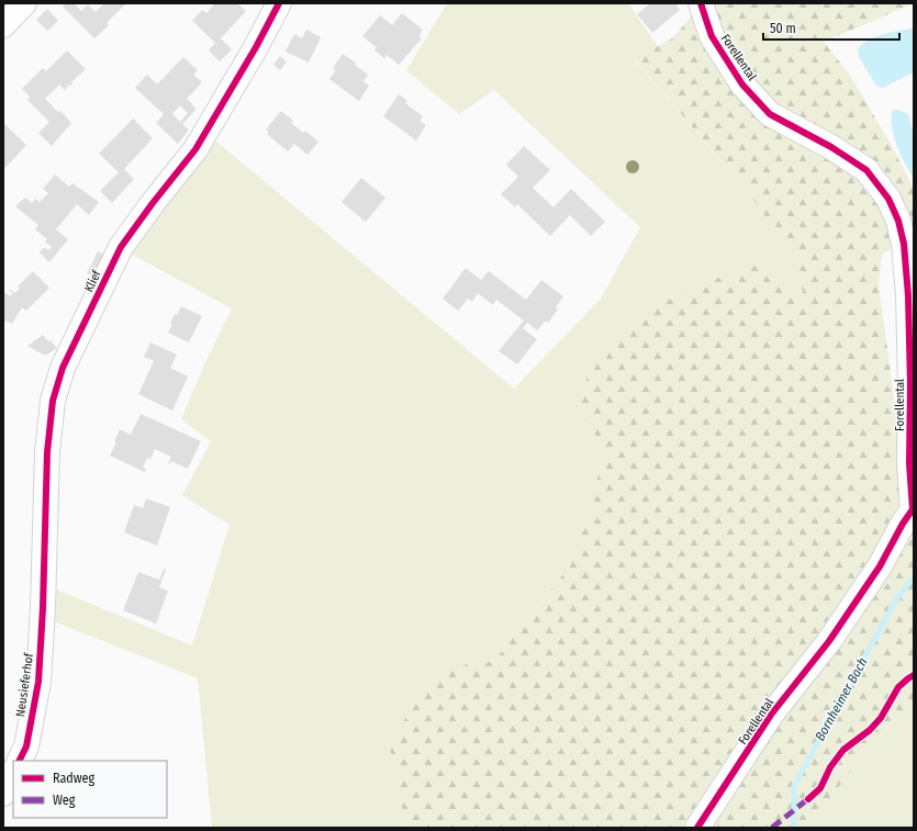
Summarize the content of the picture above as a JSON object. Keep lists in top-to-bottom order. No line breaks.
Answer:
{"streets":{"street":["Forellental","Klief","Neusieferhof"]},"crossings":[["Klief","Neusieferhof"]],"water":["Bornheimer Bach"],"legend":["Radweg","Weg"],"scale_bar":"50 m"}
